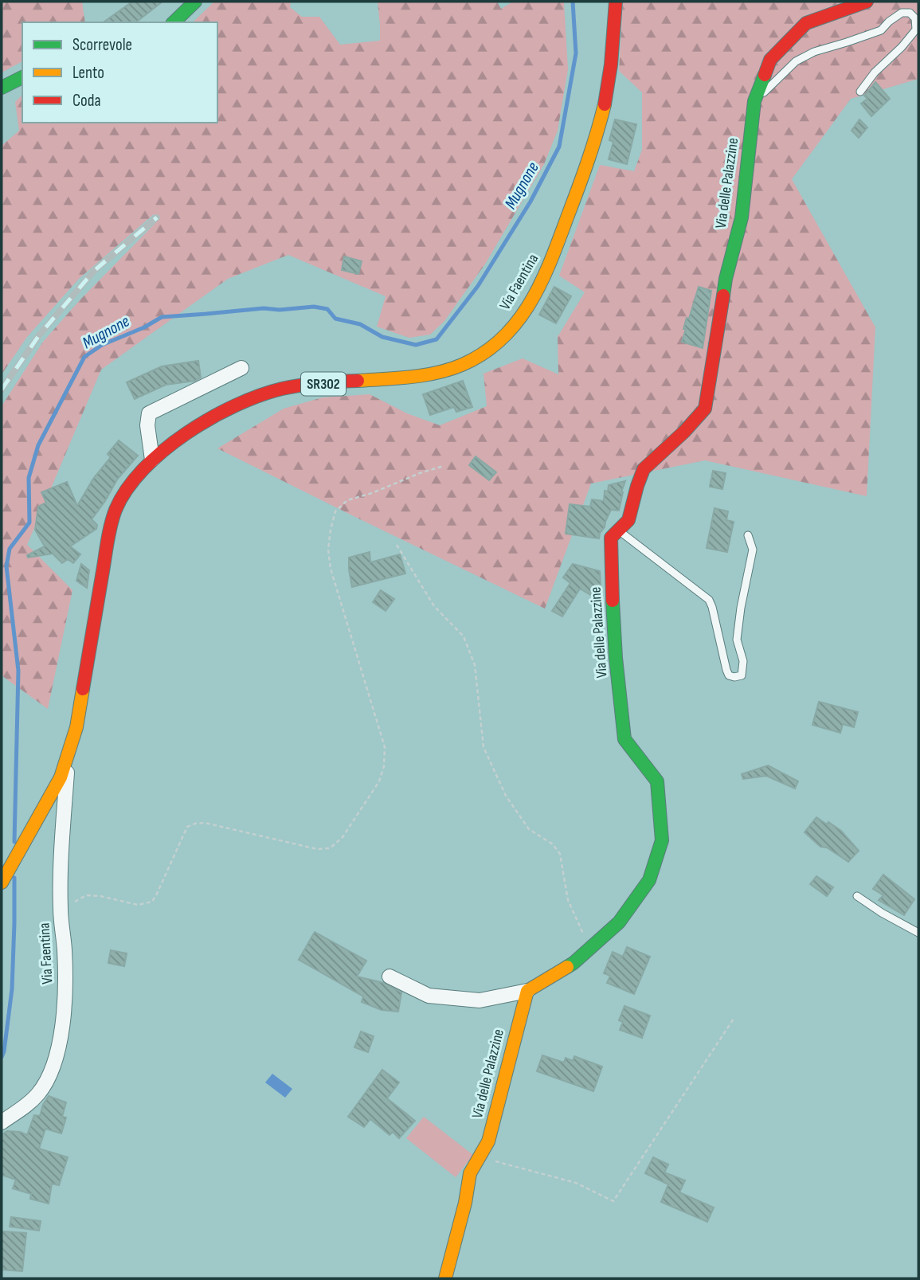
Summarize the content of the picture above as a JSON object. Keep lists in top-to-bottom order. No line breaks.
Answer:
{"streets":{"street":["Via delle Palazzine","Via Faentina","SR302"]},"water":["Mugnone"],"legend":["Scorrevole","Lento","Coda"]}
